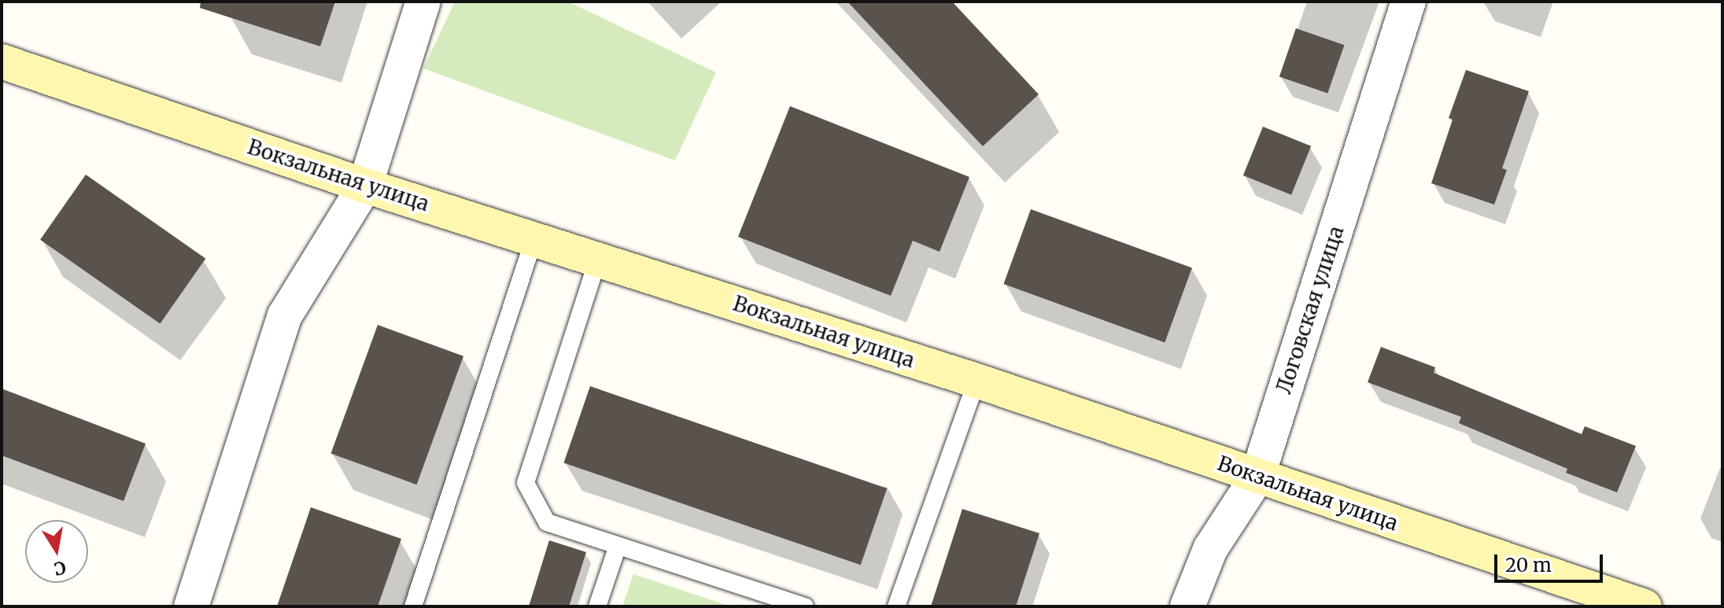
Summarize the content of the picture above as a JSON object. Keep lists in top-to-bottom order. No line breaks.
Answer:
{"streets":{"main road":["Вокзальная улица"],"street":["Логовская улица"]},"crossings":[["Вокзальная улица","Логовская улица"]],"scale_bar":"20 m","north":"bottom"}
